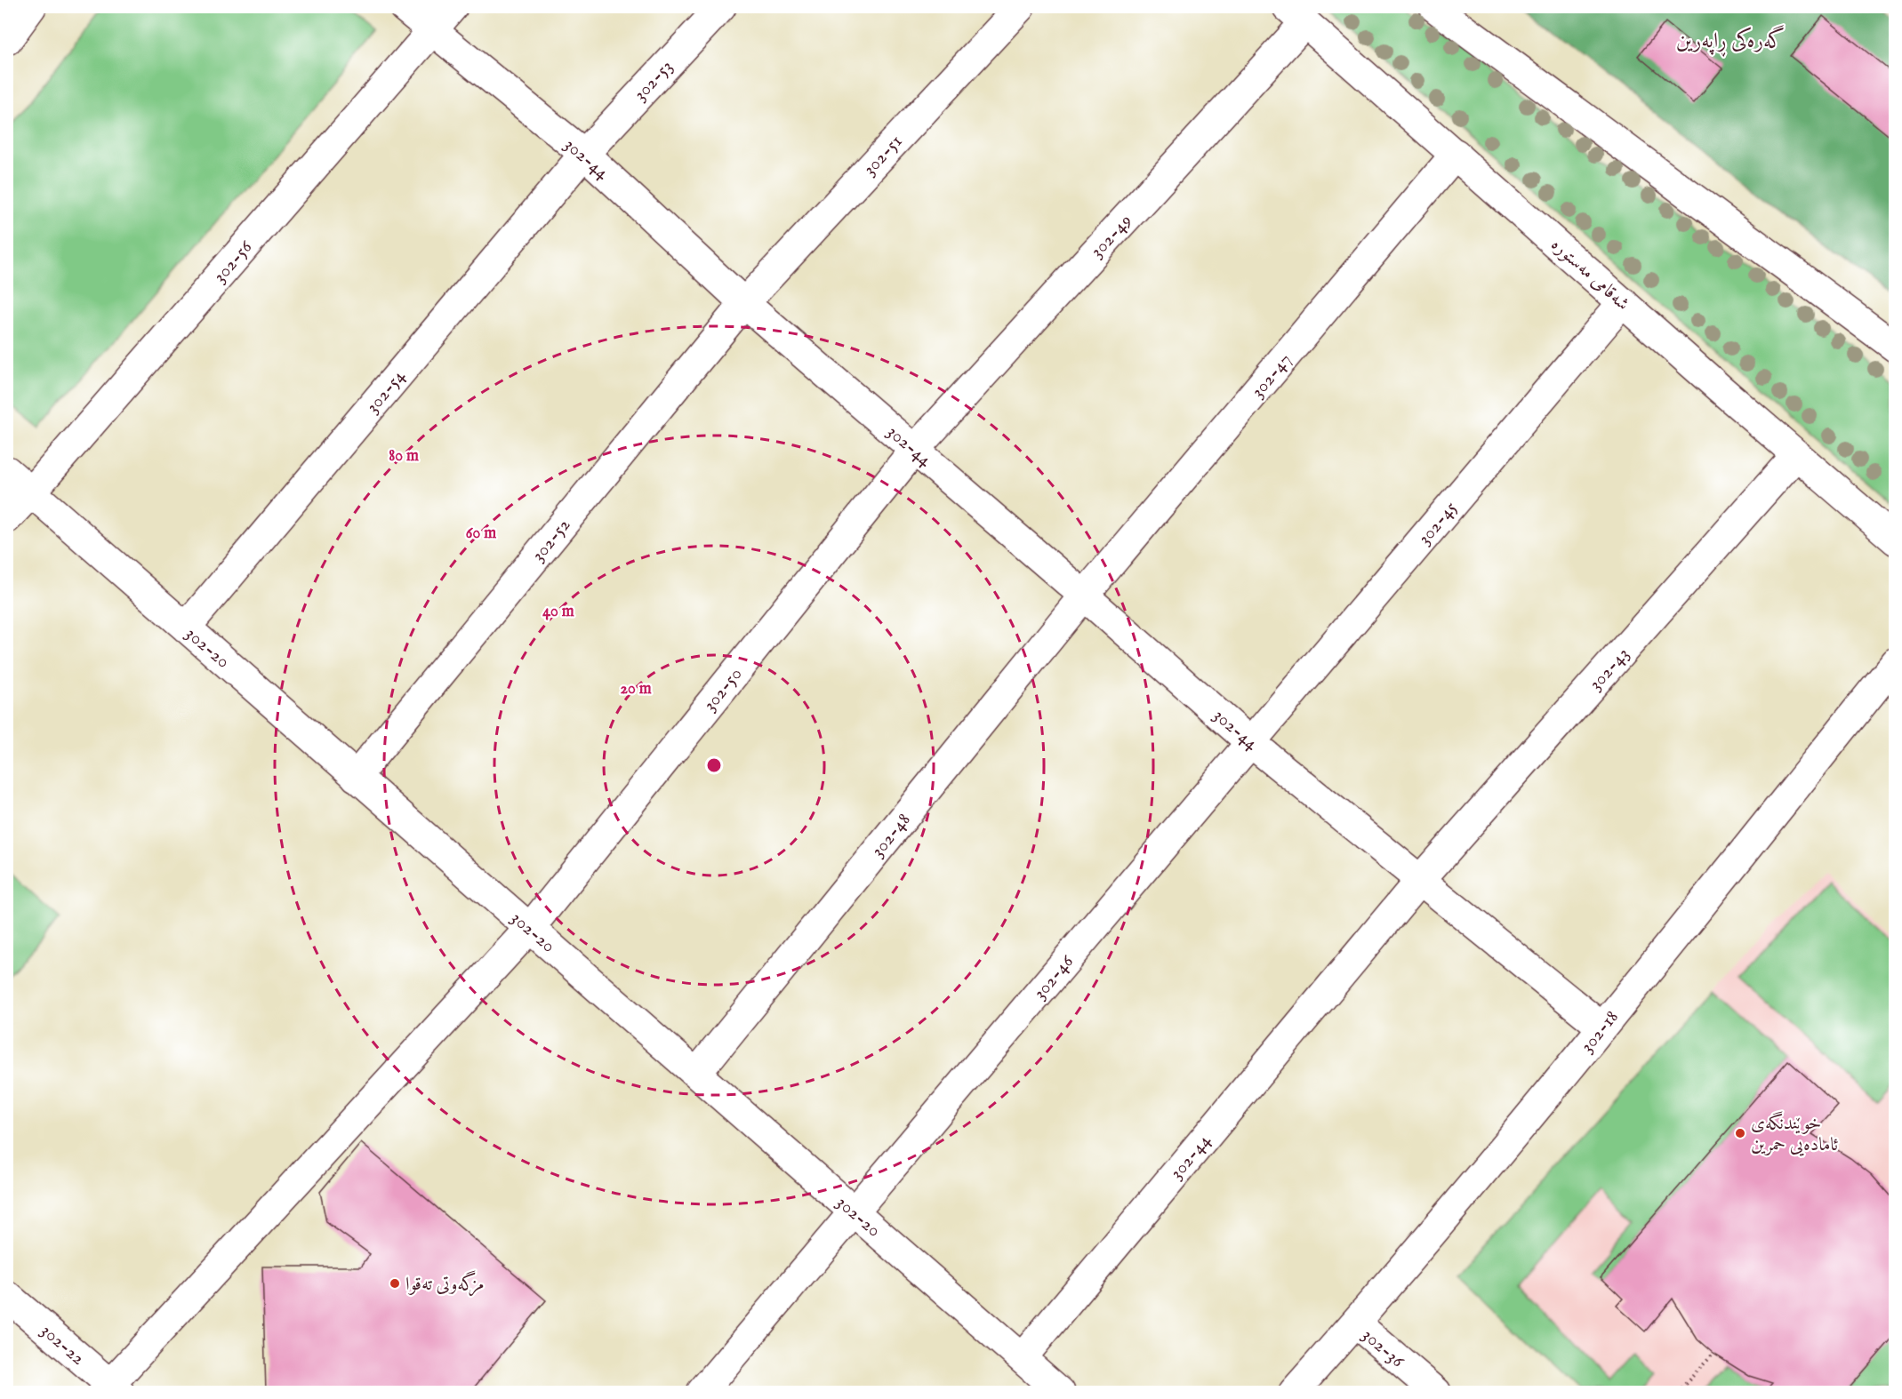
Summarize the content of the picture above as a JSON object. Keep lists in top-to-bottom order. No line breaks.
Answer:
{"streets":{"street":["302-53","302-51","302-44","302-49","302-56","شەقامی مەستورە","302-47","302-54","302-45","302-52","302-20","302-43","302-50","302-48","302-46","302-18","302-22","302-36"]},"crossings":[["302-53","302-44"],["302-53","302-54"],["302-51","302-44"],["302-51","302-52"],["302-44","302-49"],["302-44","302-56"],["302-44","302-47"],["302-44","302-54"],["302-44","302-45"],["302-44","302-52"],["302-44","302-20"],["302-44","302-43"],["302-44","302-50"],["302-44","302-48"],["302-44","302-46"],["302-44","302-18"],["302-49","شەقامی مەستورە"],["302-49","302-50"],["302-56","302-20"],["شەقامی مەستورە","302-47"],["شەقامی مەستورە","302-45"],["شەقامی مەستورە","302-43"],["302-47","302-48"],["302-54","302-20"],["302-45","302-46"],["302-52","302-20"],["302-20","302-50"],["302-20","302-48"],["302-20","302-46"],["302-50","302-22"],["302-18","302-36"]],"districts":["گەرەکی ڕاپەرین"],"places":["خوێندنگەی ئامادەیی حمرین","مزگه‌وتی ته‌قوا"],"rings":["80 m","60 m","40 m","20 m"]}
